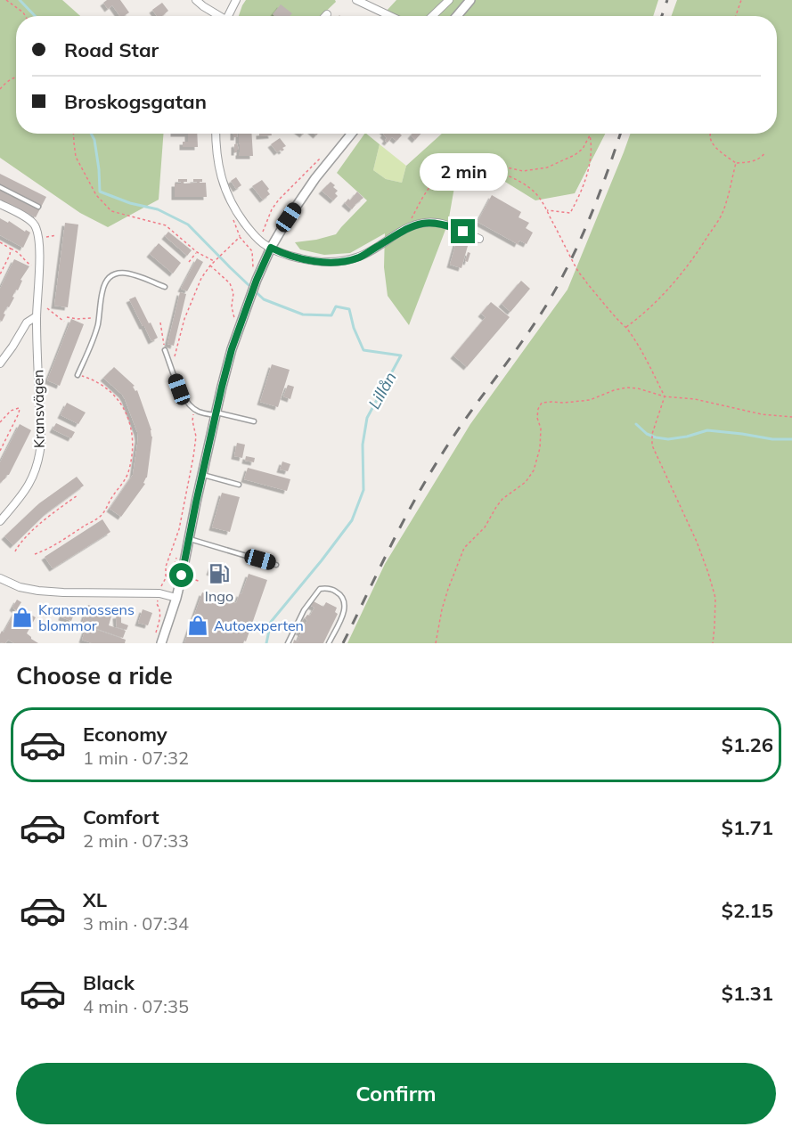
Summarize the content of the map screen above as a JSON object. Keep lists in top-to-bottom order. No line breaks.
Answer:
{"streets":{"street":["Kransvägen"]},"water":["Lillån"],"places":{"fuel station":["Ingo"],"shop":["Kransmossens blommor","Autoexperten"]},"page":{"banner":["Road Star","Broskogsgatan"],"bubble":"2 min","heading":"Choose a ride","list":[{"name":"Economy","note":"1 min · 07:32","value":"$1.26"},{"name":"Comfort","note":"2 min · 07:33","value":"$1.71"},{"name":"XL","note":"3 min · 07:34","value":"$2.15"},{"name":"Black","note":"4 min · 07:35","value":"$1.31"}],"buttons":"Confirm"}}
